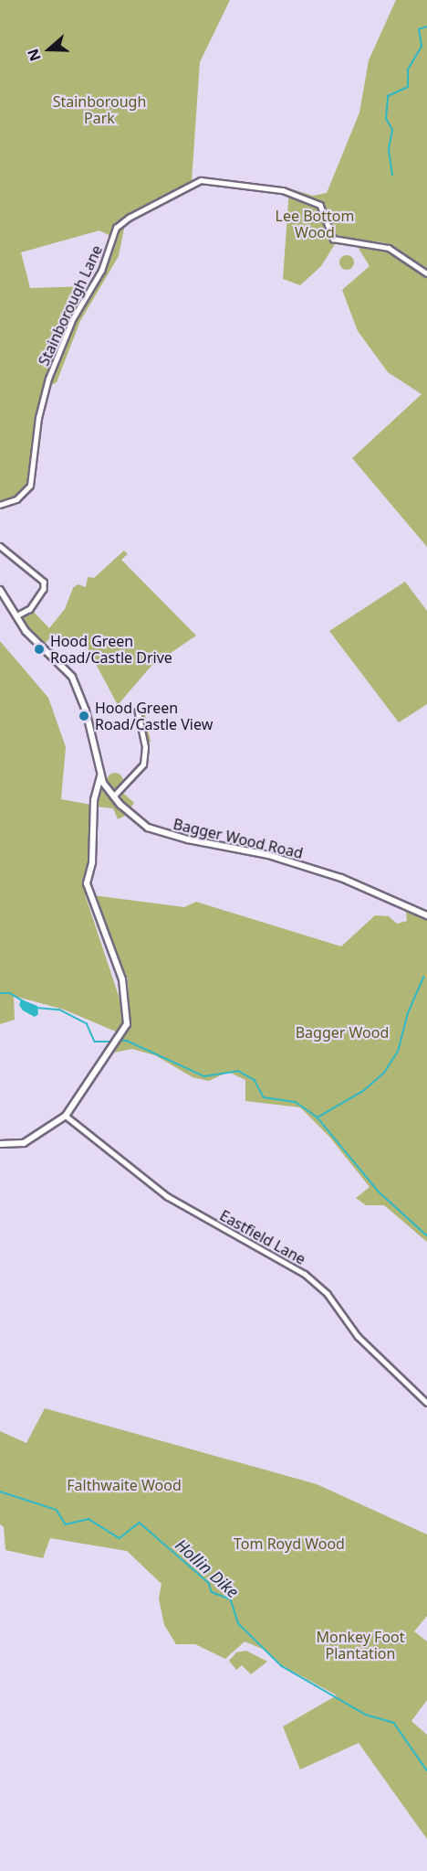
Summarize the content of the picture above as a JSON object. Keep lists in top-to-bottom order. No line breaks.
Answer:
{"streets":{"street":["Stainborough Lane","Bagger Wood Road","Eastfield Lane"]},"water":["Hollin Dike"],"parks":["Stainborough Park","Lee Bottom Wood","Bagger Wood","Falthwaite Wood","Tom Royd Wood","Monkey Foot Plantation"],"places":["Hood Green Road/Castle Drive","Hood Green Road/Castle View"],"north":"left"}
